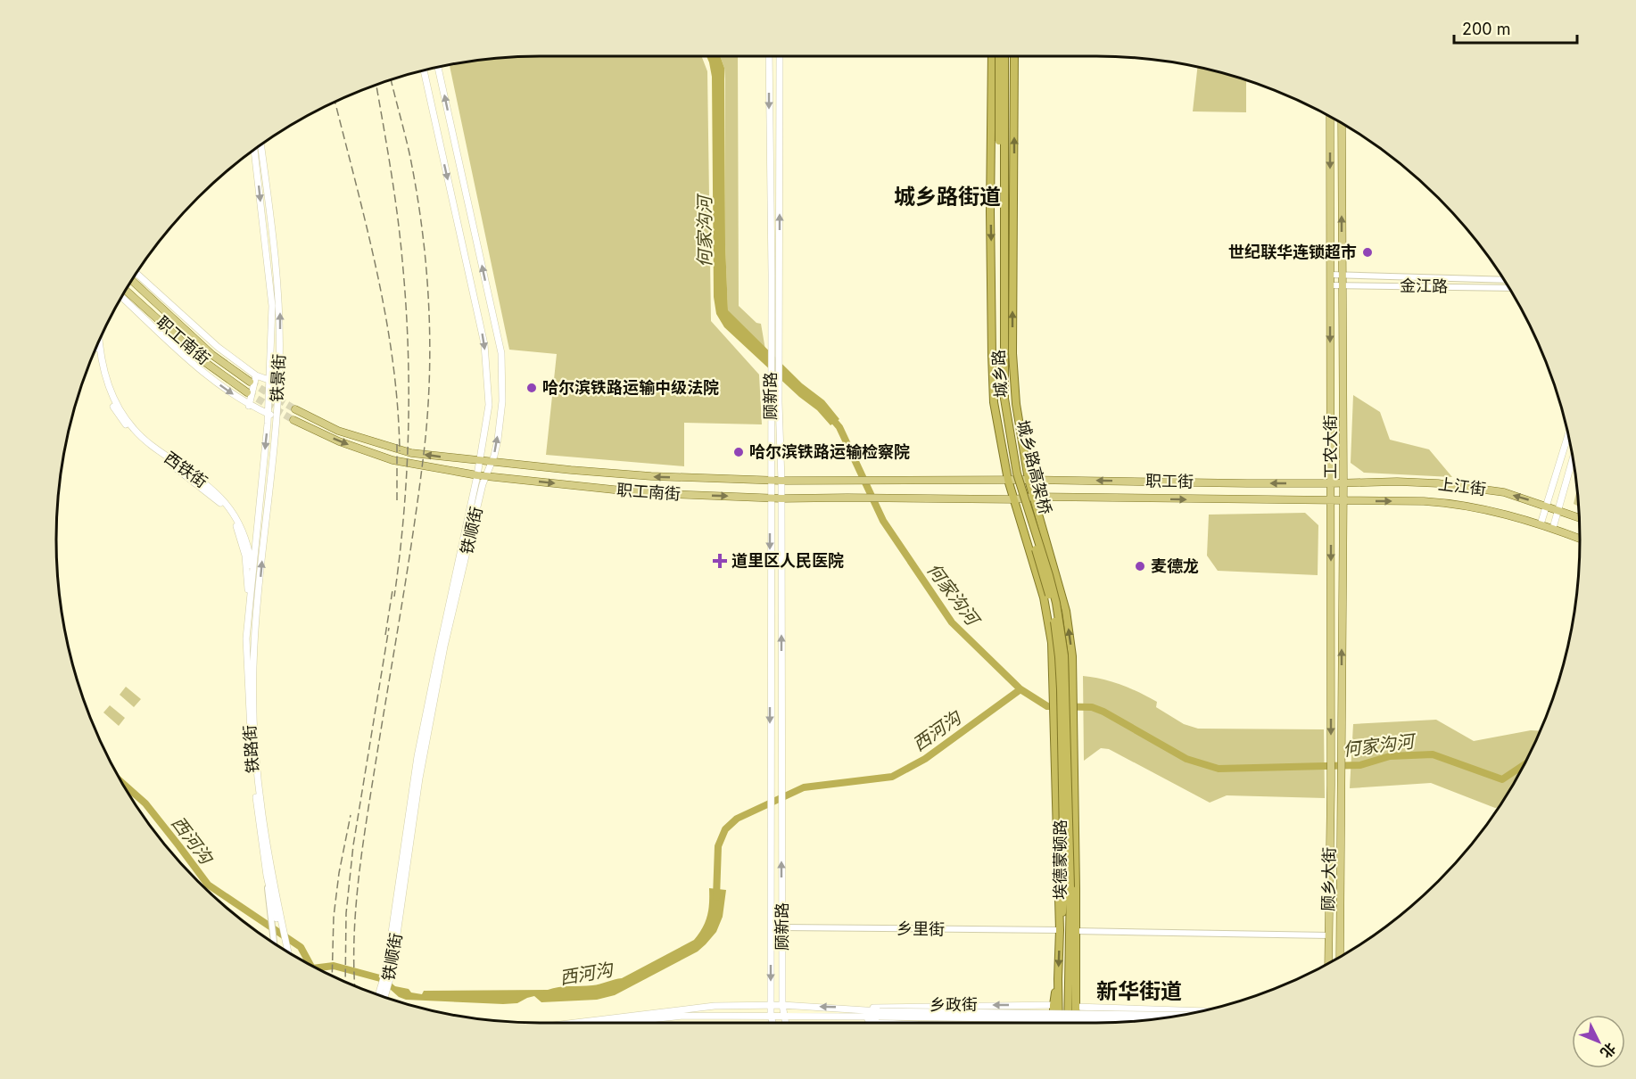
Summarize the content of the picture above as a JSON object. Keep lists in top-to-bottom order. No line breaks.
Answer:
{"streets":{"highway":["城乡路","城乡路高架桥","埃德蒙顿路"],"main road":["职工南街","铁景街","顾新路","工农大街","西铁街","职工街","上江街","铁顺街","铁路街","顾乡大街","乡政街"],"street":["金江路","乡里街"]},"crossings":[["金江路","工农大街"],["职工南街","城乡路"],["职工南街","顾新路"],["职工南街","职工街"],["职工南街","铁顺街"],["职工南街","埃德蒙顿路"],["城乡路","职工街"],["城乡路","埃德蒙顿路"],["铁景街","西铁街"],["铁景街","铁路街"],["顾新路","乡里街"],["顾新路","乡政街"],["工农大街","职工街"],["工农大街","上江街"],["工农大街","顾乡大街"],["城乡路高架桥","埃德蒙顿路"],["西铁街","铁路街"],["职工街","上江街"],["职工街","埃德蒙顿路"],["埃德蒙顿路","乡里街"]],"districts":["城乡路街道","新华街道"],"water":["何家沟河","西河沟"],"places":{"other":["世纪联华连锁超市","哈尔滨铁路运输中级法院","哈尔滨铁路运输检察院","麦德龙"],"health":["道里区人民医院"]},"scale_bar":"200 m","north":"bottom right"}
